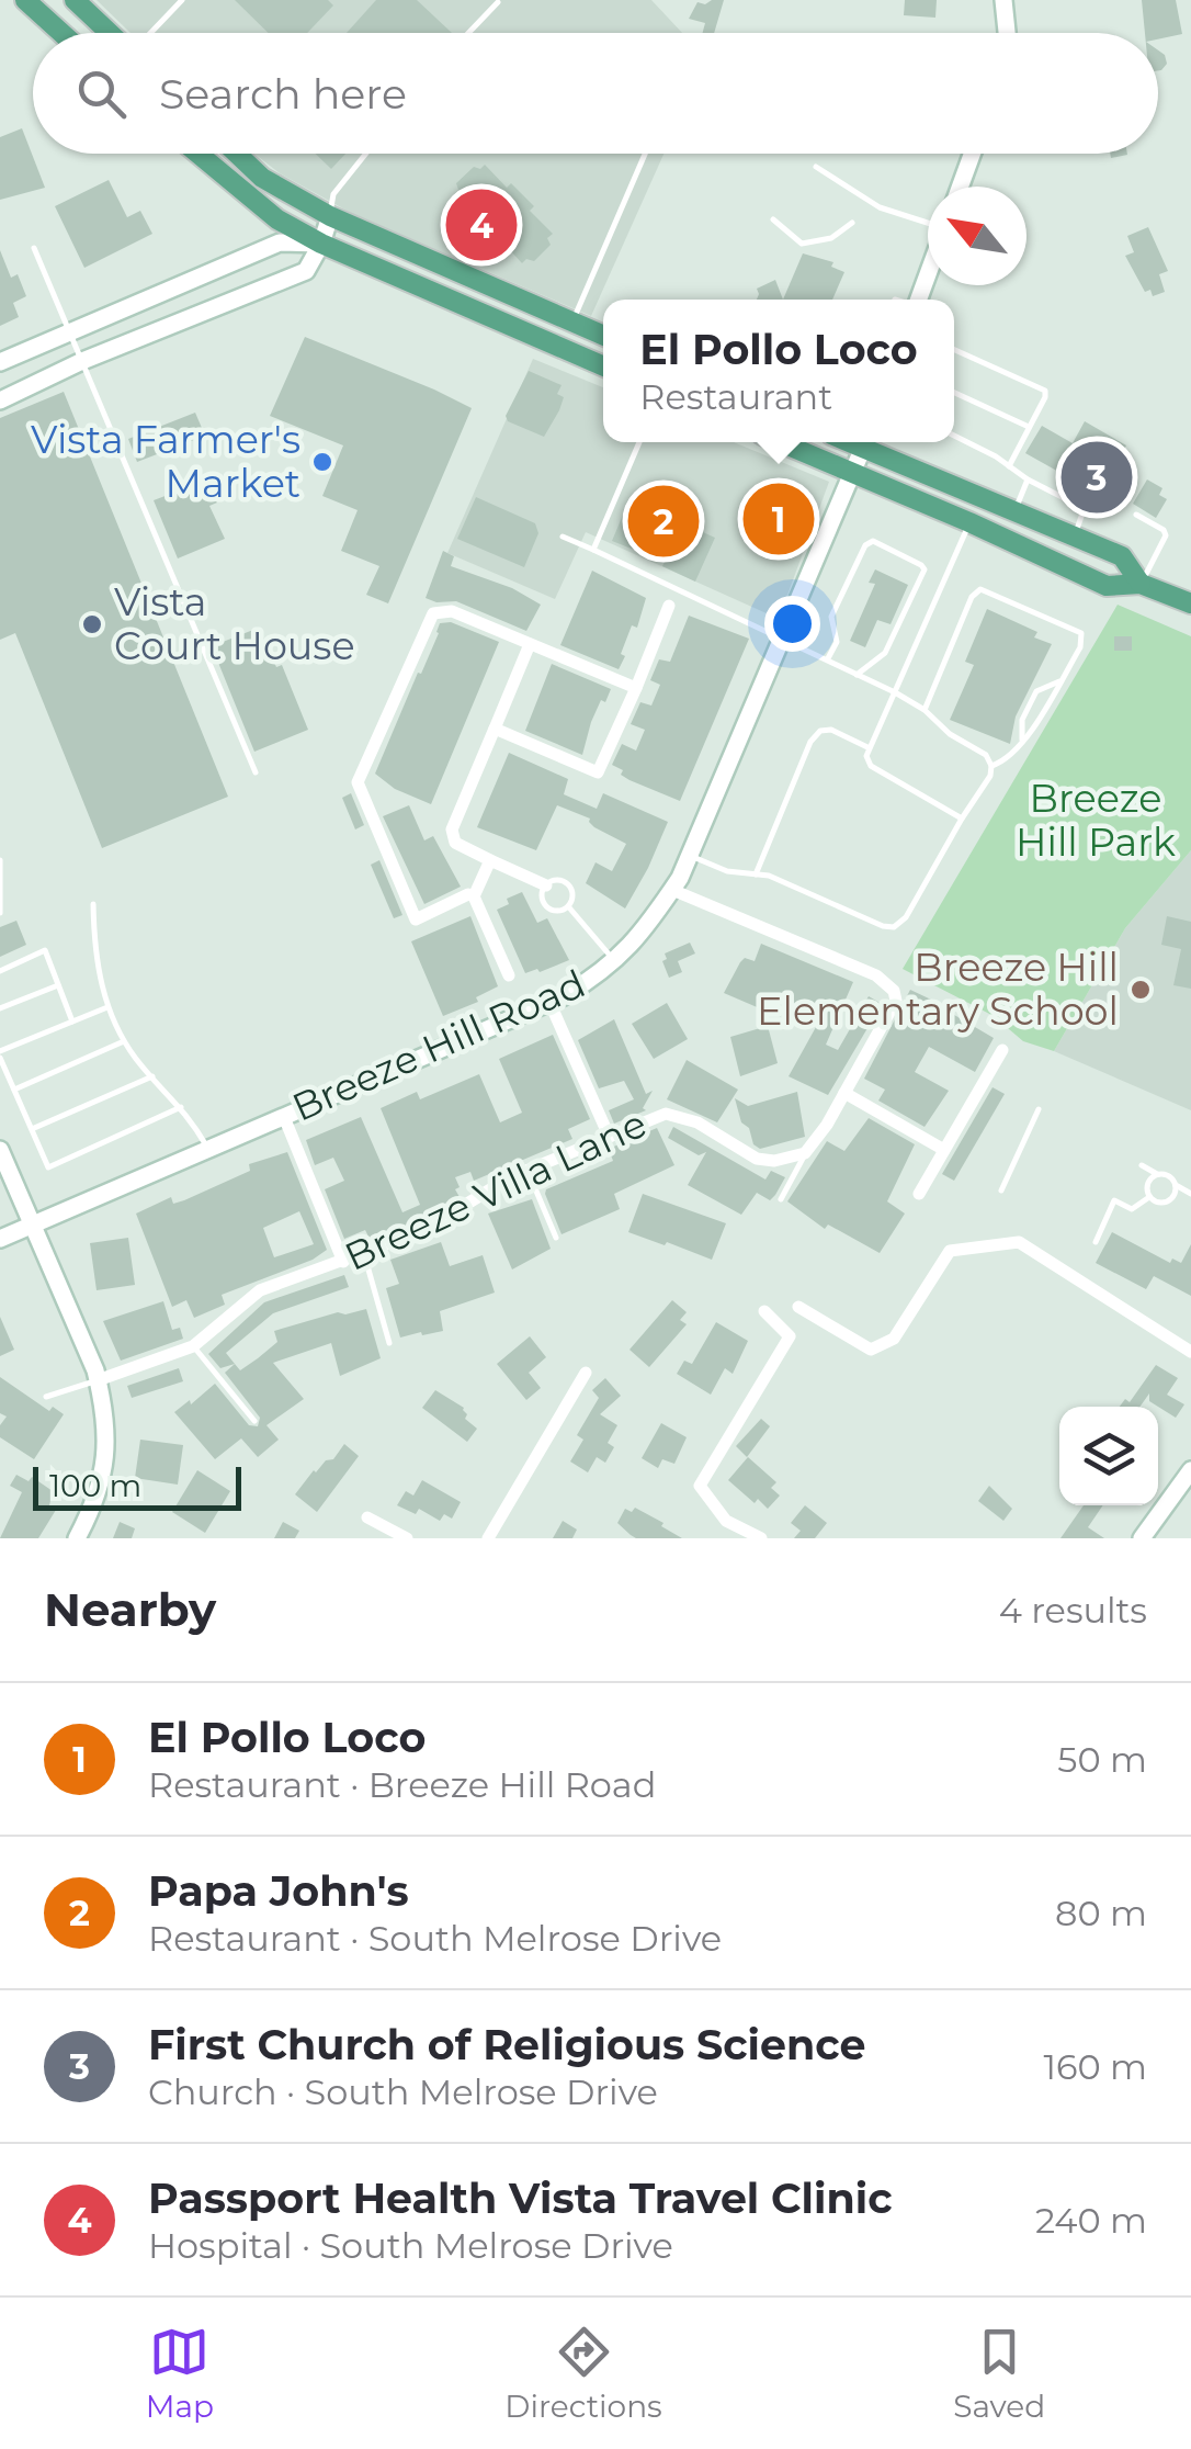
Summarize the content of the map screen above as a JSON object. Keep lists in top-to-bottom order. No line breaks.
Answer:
{"streets":{"street":["Breeze Hill Road","Breeze Villa Lane"]},"parks":["Breeze Hill Park"],"places":["Vista Farmer's Market","Vista Court House","Breeze Hill Elementary School"],"scale_bar":"100 m","north":"top left","page":{"search":"Search here","pins":["4","3","1","2"],"popup":["El Pollo Loco","Restaurant"],"scale":"100 m","heading":["Nearby","4 results"],"list":[{"mark":"1","name":"El Pollo Loco","note":"Restaurant · Breeze Hill Road","value":"50 m"},{"mark":"2","name":"Papa John's","note":"Restaurant · South Melrose Drive","value":"80 m"},{"mark":"3","name":"First Church of Religious Science","note":"Church · South Melrose Drive","value":"160 m"},{"mark":"4","name":"Passport Health Vista Travel Clinic","note":"Hospital · South Melrose Drive","value":"240 m"}],"nav":["Map","Directions","Saved"]}}
